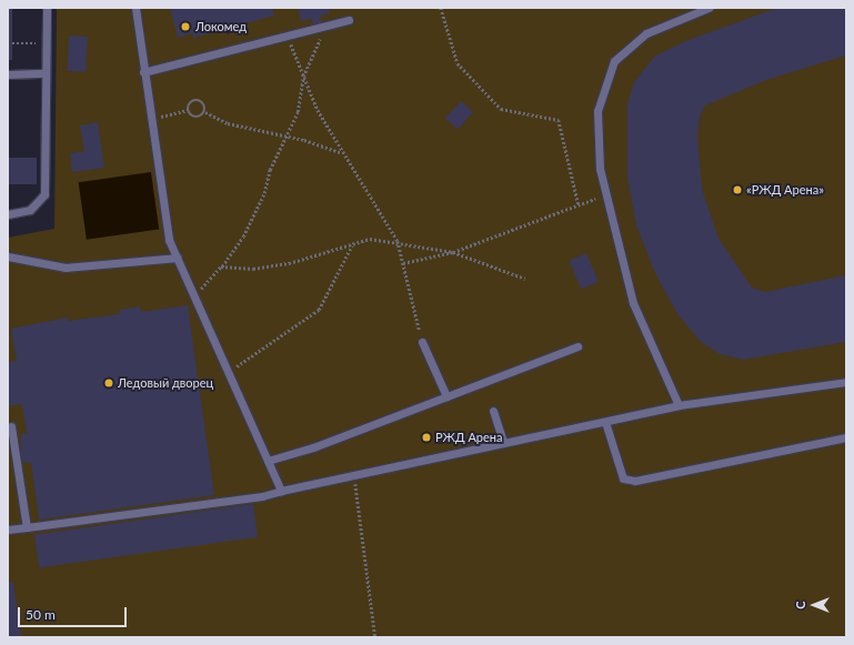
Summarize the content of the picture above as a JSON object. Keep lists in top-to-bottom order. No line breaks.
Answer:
{"places":["Локомед","«РЖД Арена»","Ледовый дворец","РЖД Арена"],"scale_bar":"50 m","north":"left"}
